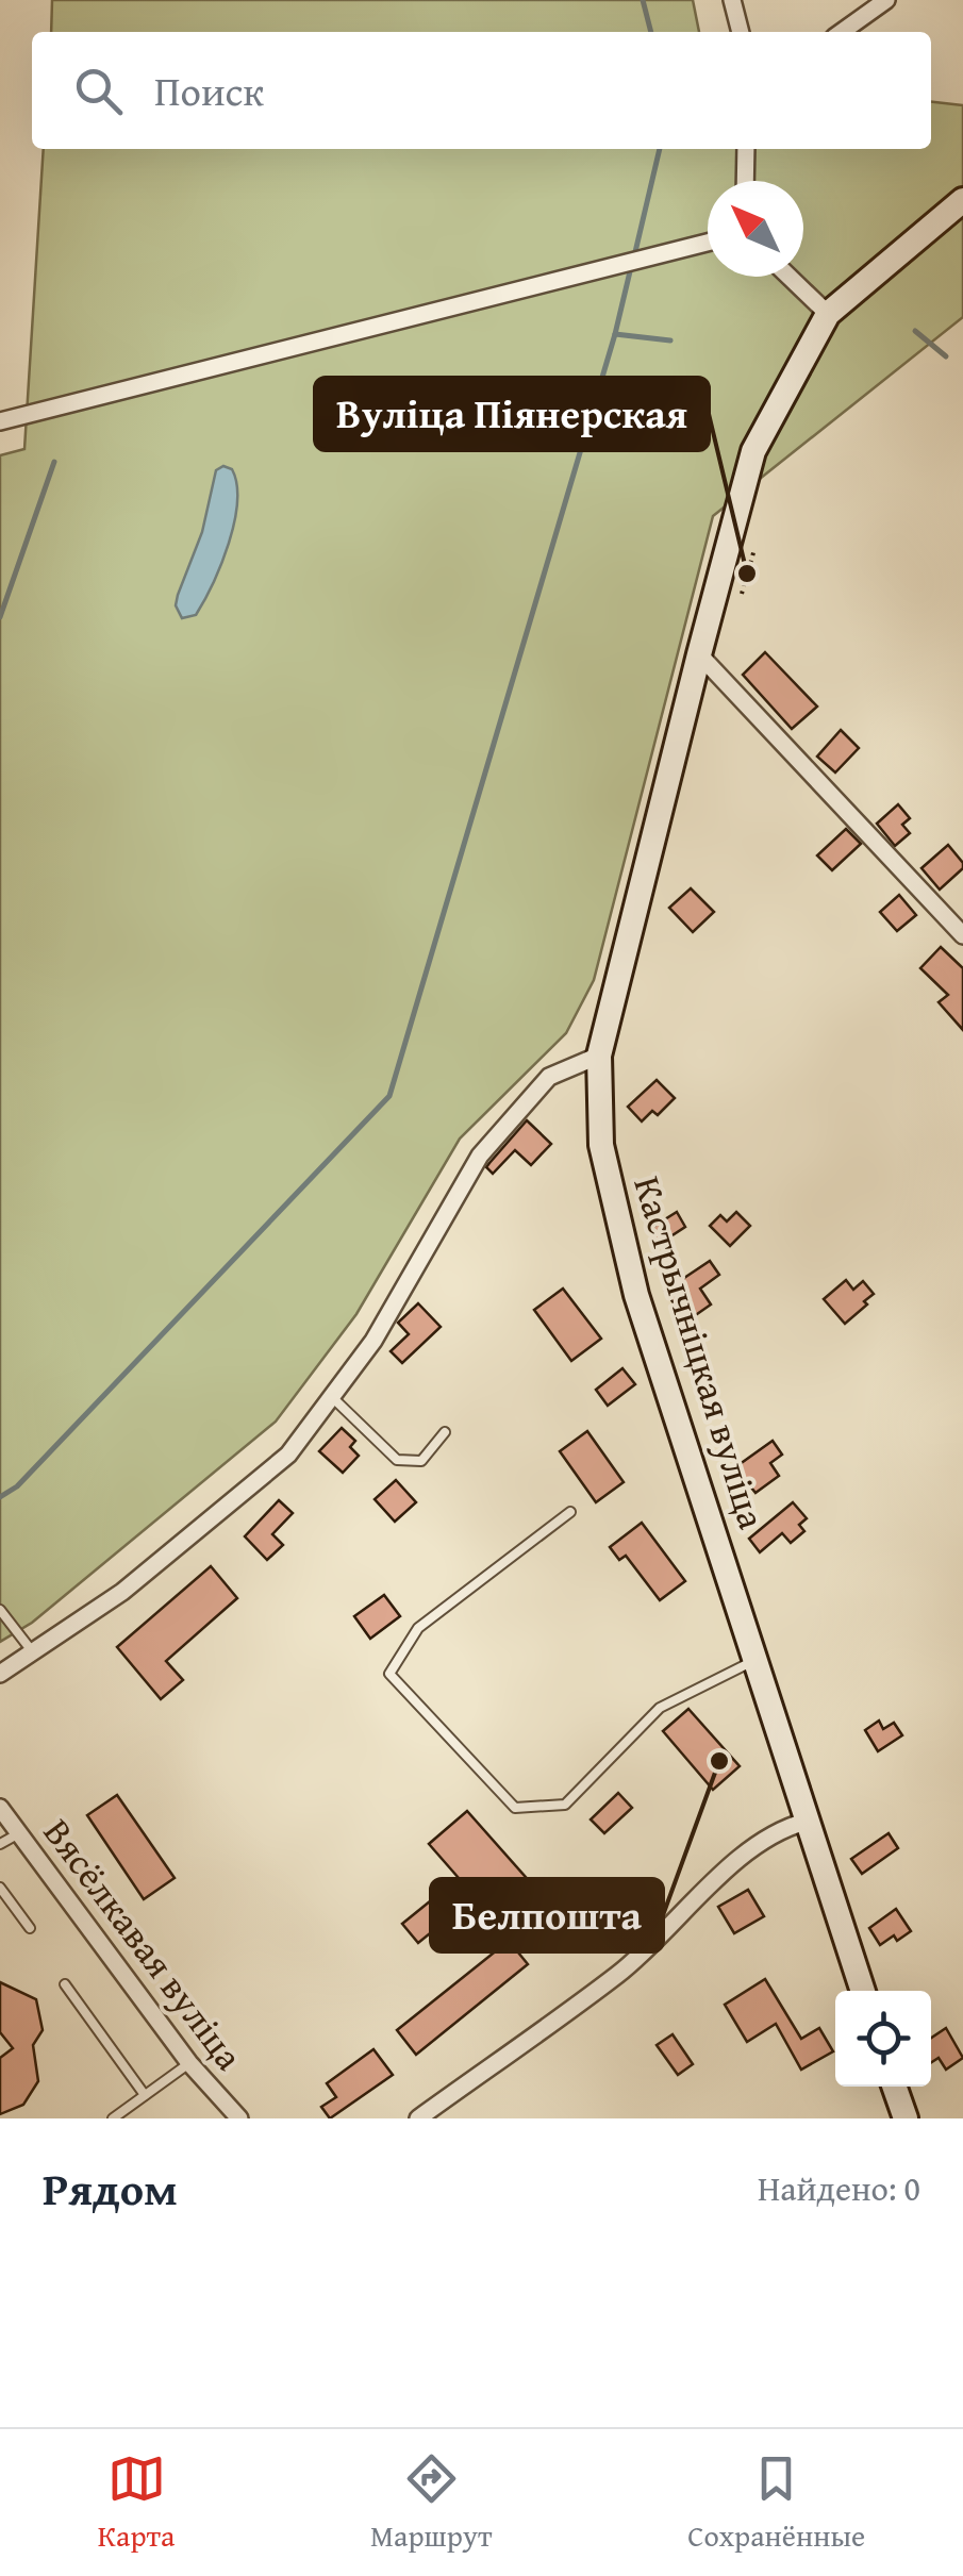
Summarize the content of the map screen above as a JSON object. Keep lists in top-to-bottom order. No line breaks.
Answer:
{"streets":{"street":["Кастрычніцкая вуліца","Вясёлкавая вуліца"]},"places":["Вуліца Піянерская","Белпошта"],"north":"top left","page":{"search":"Поиск","heading":["Рядом","Найдено: 0"],"nav":["Карта","Маршрут","Сохранённые"]}}
